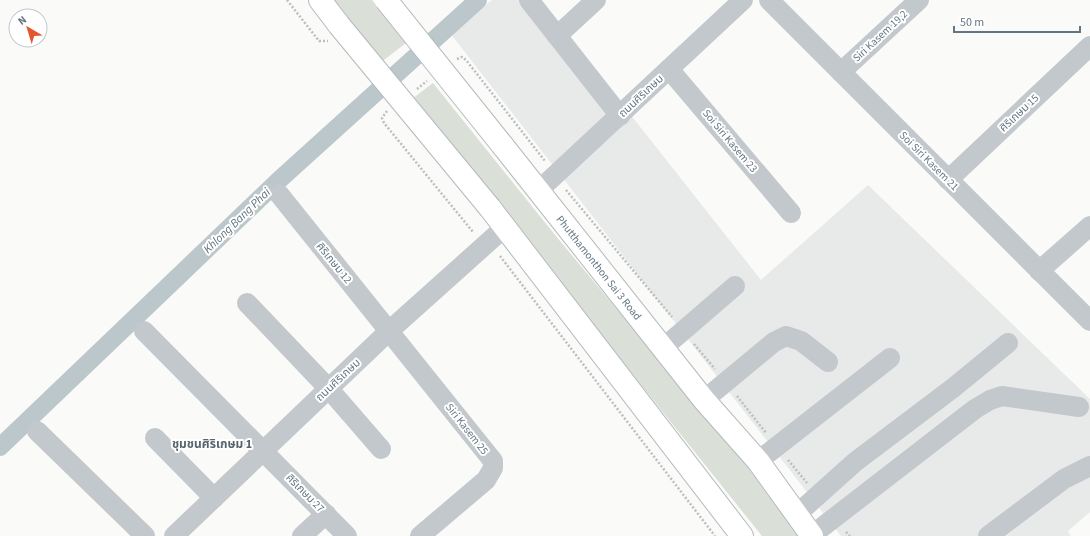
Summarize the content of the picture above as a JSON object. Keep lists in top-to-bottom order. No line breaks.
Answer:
{"streets":{"main road":["Phutthamonthon Sai 3 Road"],"street":["Siri Kasem 19,2","ถนนศิริเกษม","ศิริเกษม 15","Soi Siri Kasem 23","Soi Siri Kasem 21","ศิริเกษม 12","Siri Kasem 25","ศิริเกษม 27"]},"crossings":[["Siri Kasem 19,2","Soi Siri Kasem 21"],["ถนนศิริเกษม","Soi Siri Kasem 23"],["ถนนศิริเกษม","ศิริเกษม 12"],["ถนนศิริเกษม","Phutthamonthon Sai 3 Road"],["ถนนศิริเกษม","Siri Kasem 25"],["ถนนศิริเกษม","ศิริเกษม 27"],["ศิริเกษม 15","Soi Siri Kasem 21"],["ศิริเกษม 12","Siri Kasem 25"]],"districts":["ชุมชนศิริเกษม 1"],"water":["Khlong Bang Phai"],"scale_bar":"50 m","north":"top left"}
